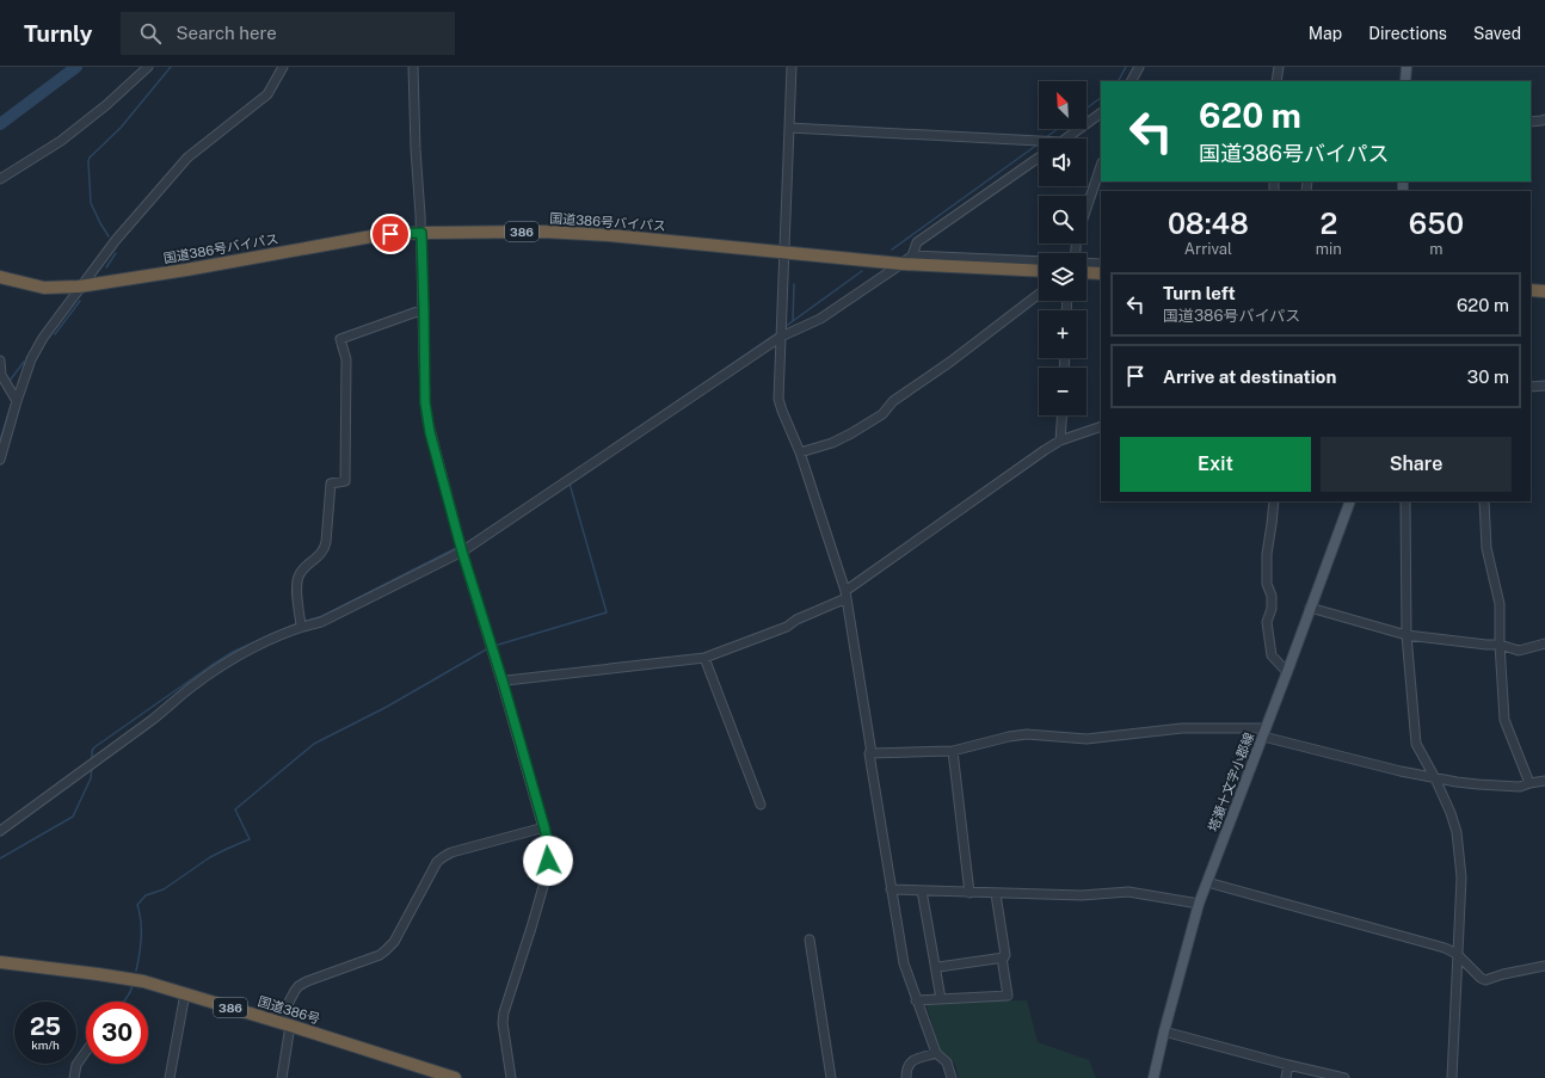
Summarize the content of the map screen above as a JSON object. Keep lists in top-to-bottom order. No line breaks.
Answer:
{"streets":{"highway":["国道386号バイパス","386","国道386号"],"main road":["塔瀬十文字小郡線"]},"north":"top left","page":{"header":"Turnly","search":"Search here","nav":["Map","Directions","Saved"],"map_buttons":["+","−"],"turn":["620 m","国道386号バイパス"],"eta":["08:48","Arrival","2","min","650","m"],"list":[{"name":"Turn left","note":"国道386号バイパス","value":"620 m"},{"name":"Arrive at destination","value":"30 m"}],"buttons":["Exit","Share"],"speed":"25 km/h","limit":"30"}}
